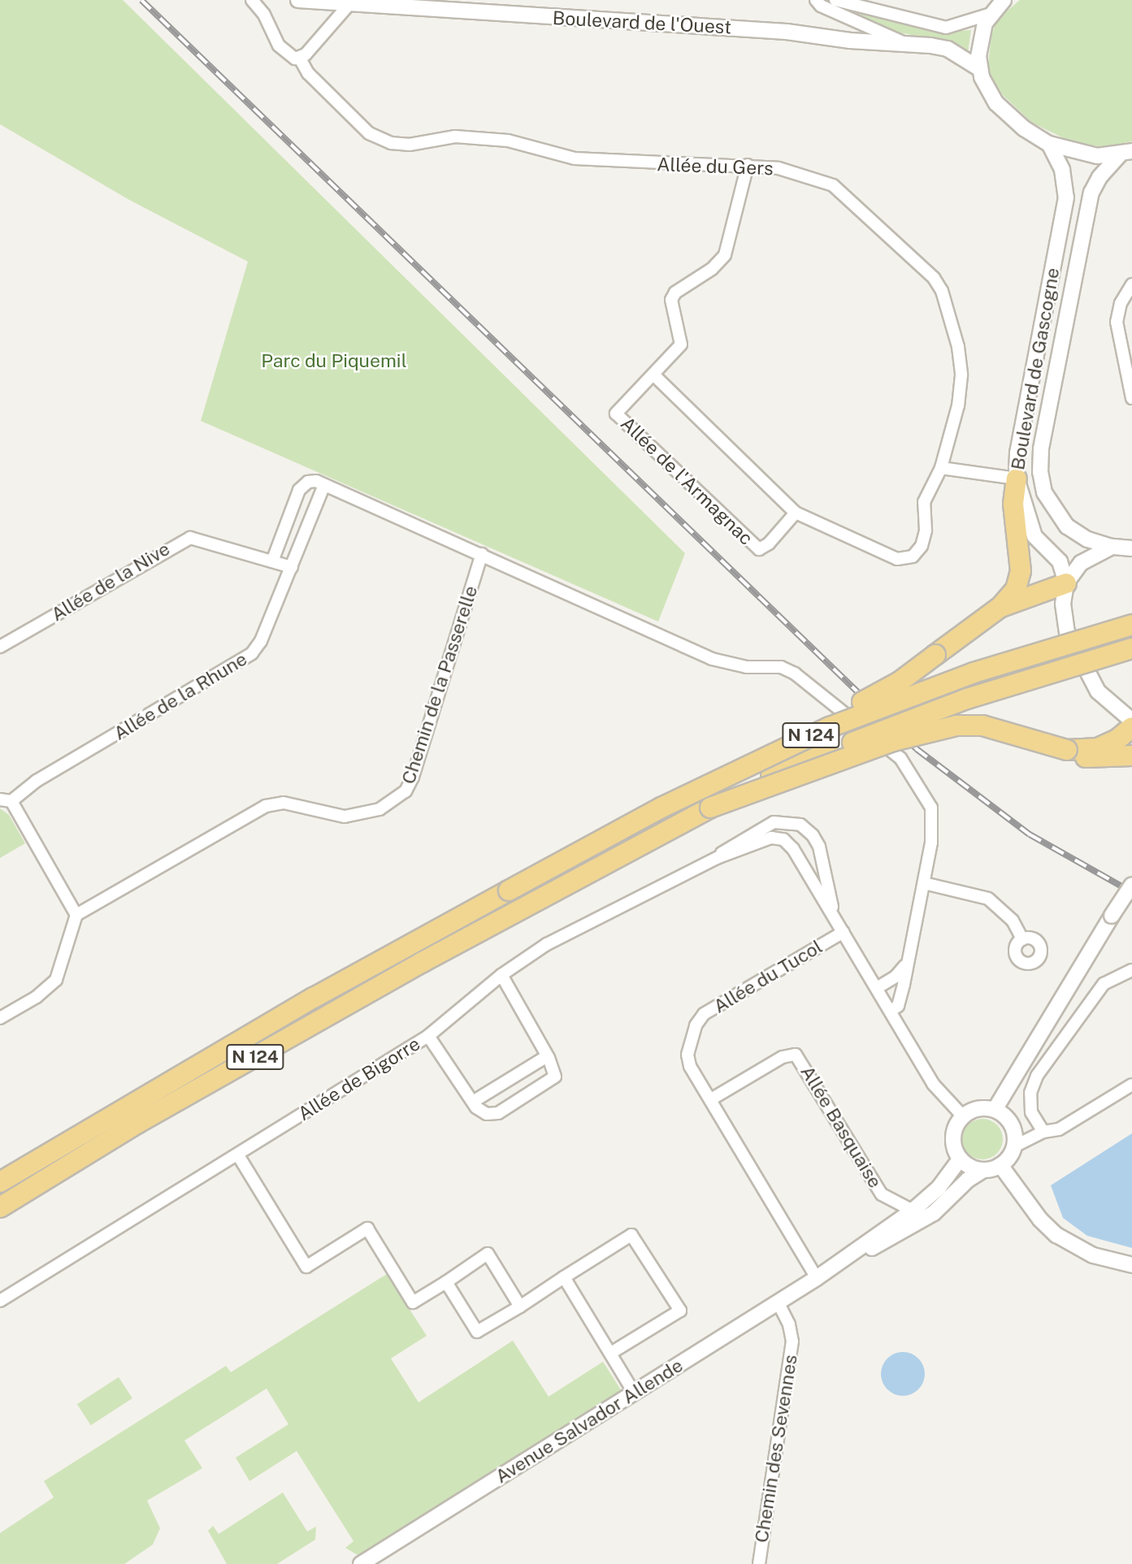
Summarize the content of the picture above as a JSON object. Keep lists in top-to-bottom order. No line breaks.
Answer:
{"streets":{"highway":["N 124"],"street":["Boulevard de l'Ouest","Allée du Gers","Boulevard de Gascogne","Allée de l'Armagnac","Allée de la Nive","Chemin de la Passerelle","Allée de la Rhune","Allée du Tucol","Allée de Bigorre","Allée Basquaise","Avenue Salvador Allende","Chemin des Sevennes"]},"crossings":[["Allée du Gers","Allée de l'Armagnac"],["Allée de la Nive","Allée de la Rhune"],["Allée du Tucol","Allée de Bigorre"],["Allée du Tucol","Allée Basquaise"],["Allée du Tucol","Avenue Salvador Allende"],["Allée Basquaise","Avenue Salvador Allende"],["Avenue Salvador Allende","Chemin des Sevennes"]],"parks":["Parc du Piquemil"]}
